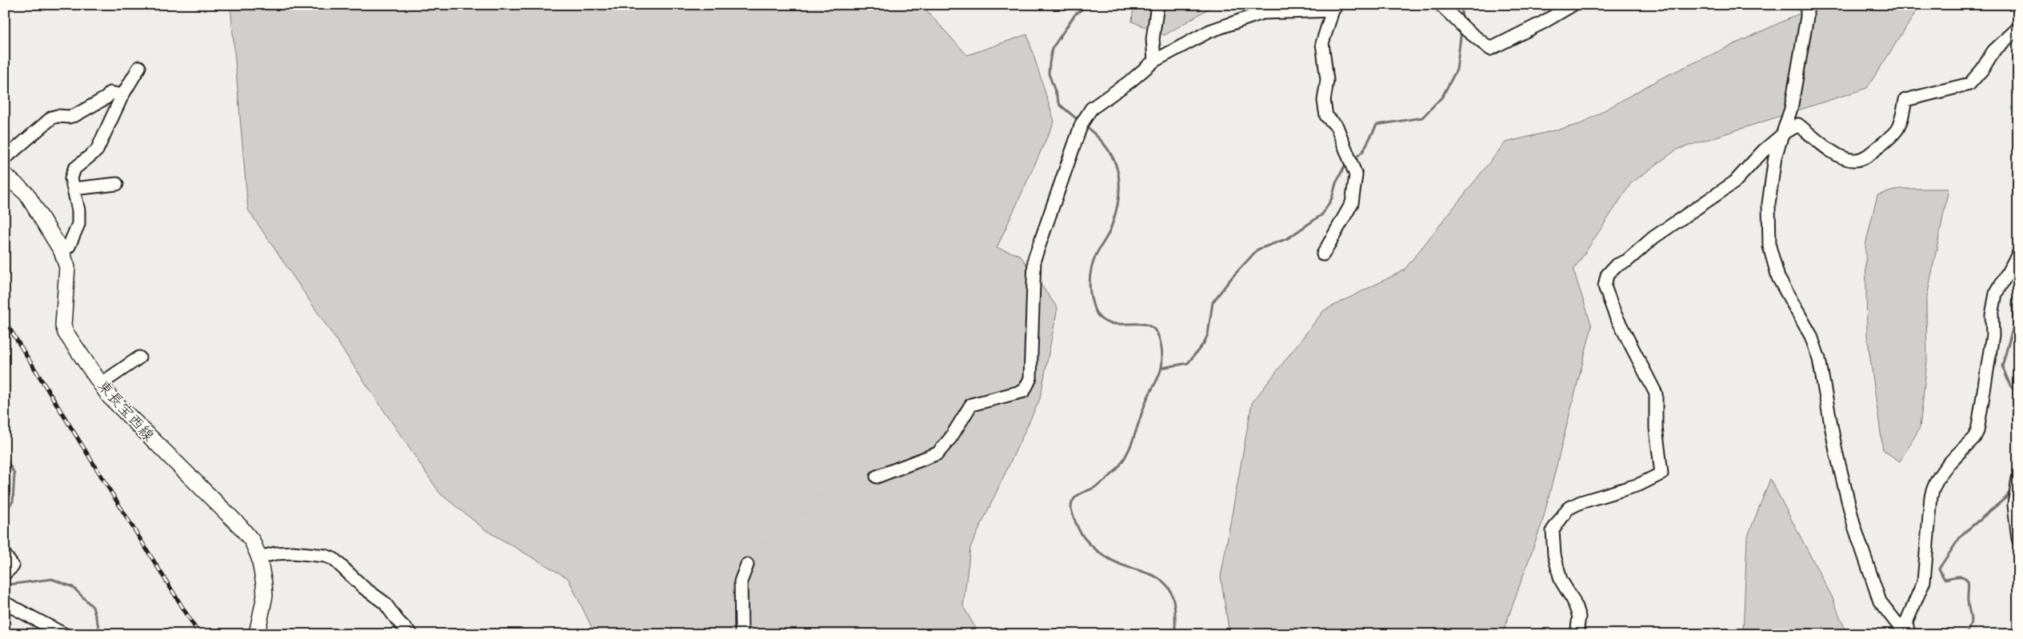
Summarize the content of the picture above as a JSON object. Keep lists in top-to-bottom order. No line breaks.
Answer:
{"streets":{"main road":["東長宝西線"]}}
